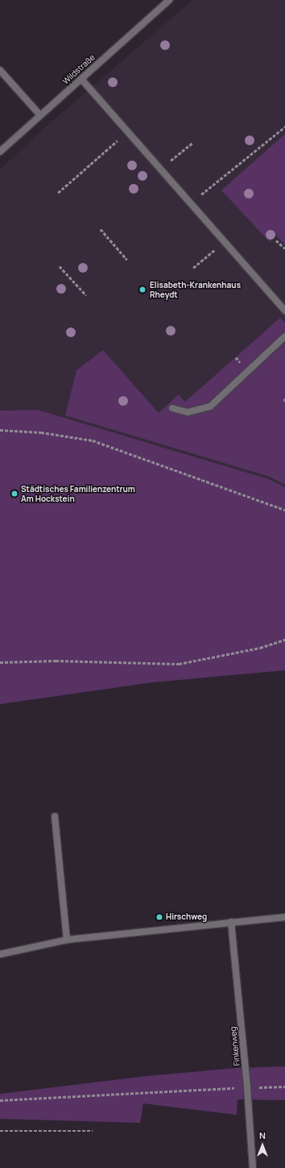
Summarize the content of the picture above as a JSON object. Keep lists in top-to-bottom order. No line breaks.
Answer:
{"streets":{"street":["Wildstraße","Finkenweg"]},"places":["Elisabeth-Krankenhaus Rheydt","Städtisches Familienzentrum Am Hockstein","Hirschweg"],"north":"top"}
